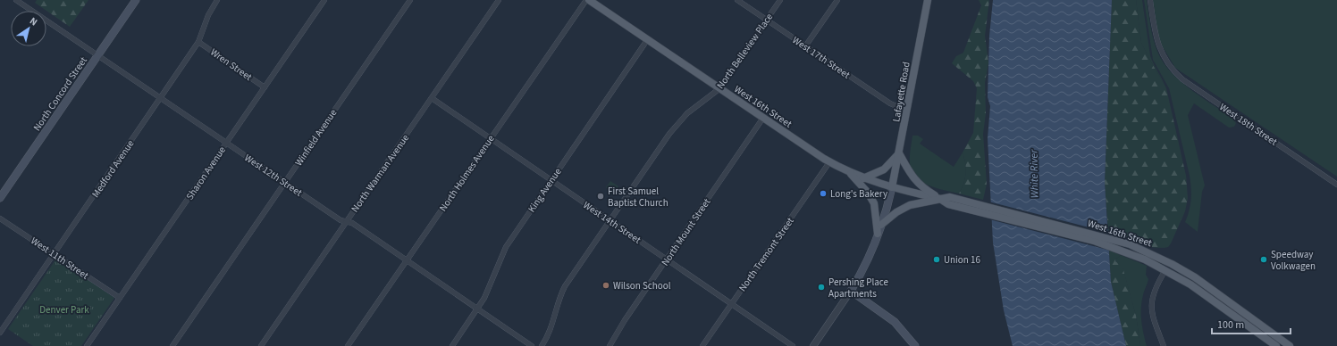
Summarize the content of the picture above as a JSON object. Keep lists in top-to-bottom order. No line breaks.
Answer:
{"streets":{"main road":["Lafayette Road","North Concord Street","West 16th Street"],"street":["North Belleview Place","West 17th Street","Wren Street","West 18th Street","Winfield Avenue","Medford Avenue","Sharon Avenue","North Warman Avenue","North Holmes Avenue","West 12th Street","King Avenue","West 14th Street","North Mount Street","North Tremont Street","West 11th Street"]},"crossings":[["North Belleview Place","West 17th Street"],["North Belleview Place","West 16th Street"],["North Belleview Place","West 14th Street"],["West 17th Street","Lafayette Road"],["Wren Street","Medford Avenue"],["Wren Street","Sharon Avenue"],["Lafayette Road","West 16th Street"],["North Concord Street","West 12th Street"],["West 16th Street","King Avenue"],["West 16th Street","North Mount Street"],["West 16th Street","North Tremont Street"],["Winfield Avenue","West 12th Street"],["Medford Avenue","West 12th Street"],["Medford Avenue","West 11th Street"],["Sharon Avenue","West 12th Street"],["Sharon Avenue","West 11th Street"],["North Warman Avenue","West 12th Street"],["North Warman Avenue","West 14th Street"],["North Holmes Avenue","West 12th Street"],["North Holmes Avenue","West 14th Street"],["West 12th Street","King Avenue"],["King Avenue","West 14th Street"],["West 14th Street","North Mount Street"],["West 14th Street","North Tremont Street"]],"water":["White River"],"parks":["Denver Park"],"places":["Long's Bakery","First Samuel Baptist Church","Union 16","Speedway Volkwagen","Wilson School","Pershing Place Apartments"],"scale_bar":"100 m","north":"top right"}
